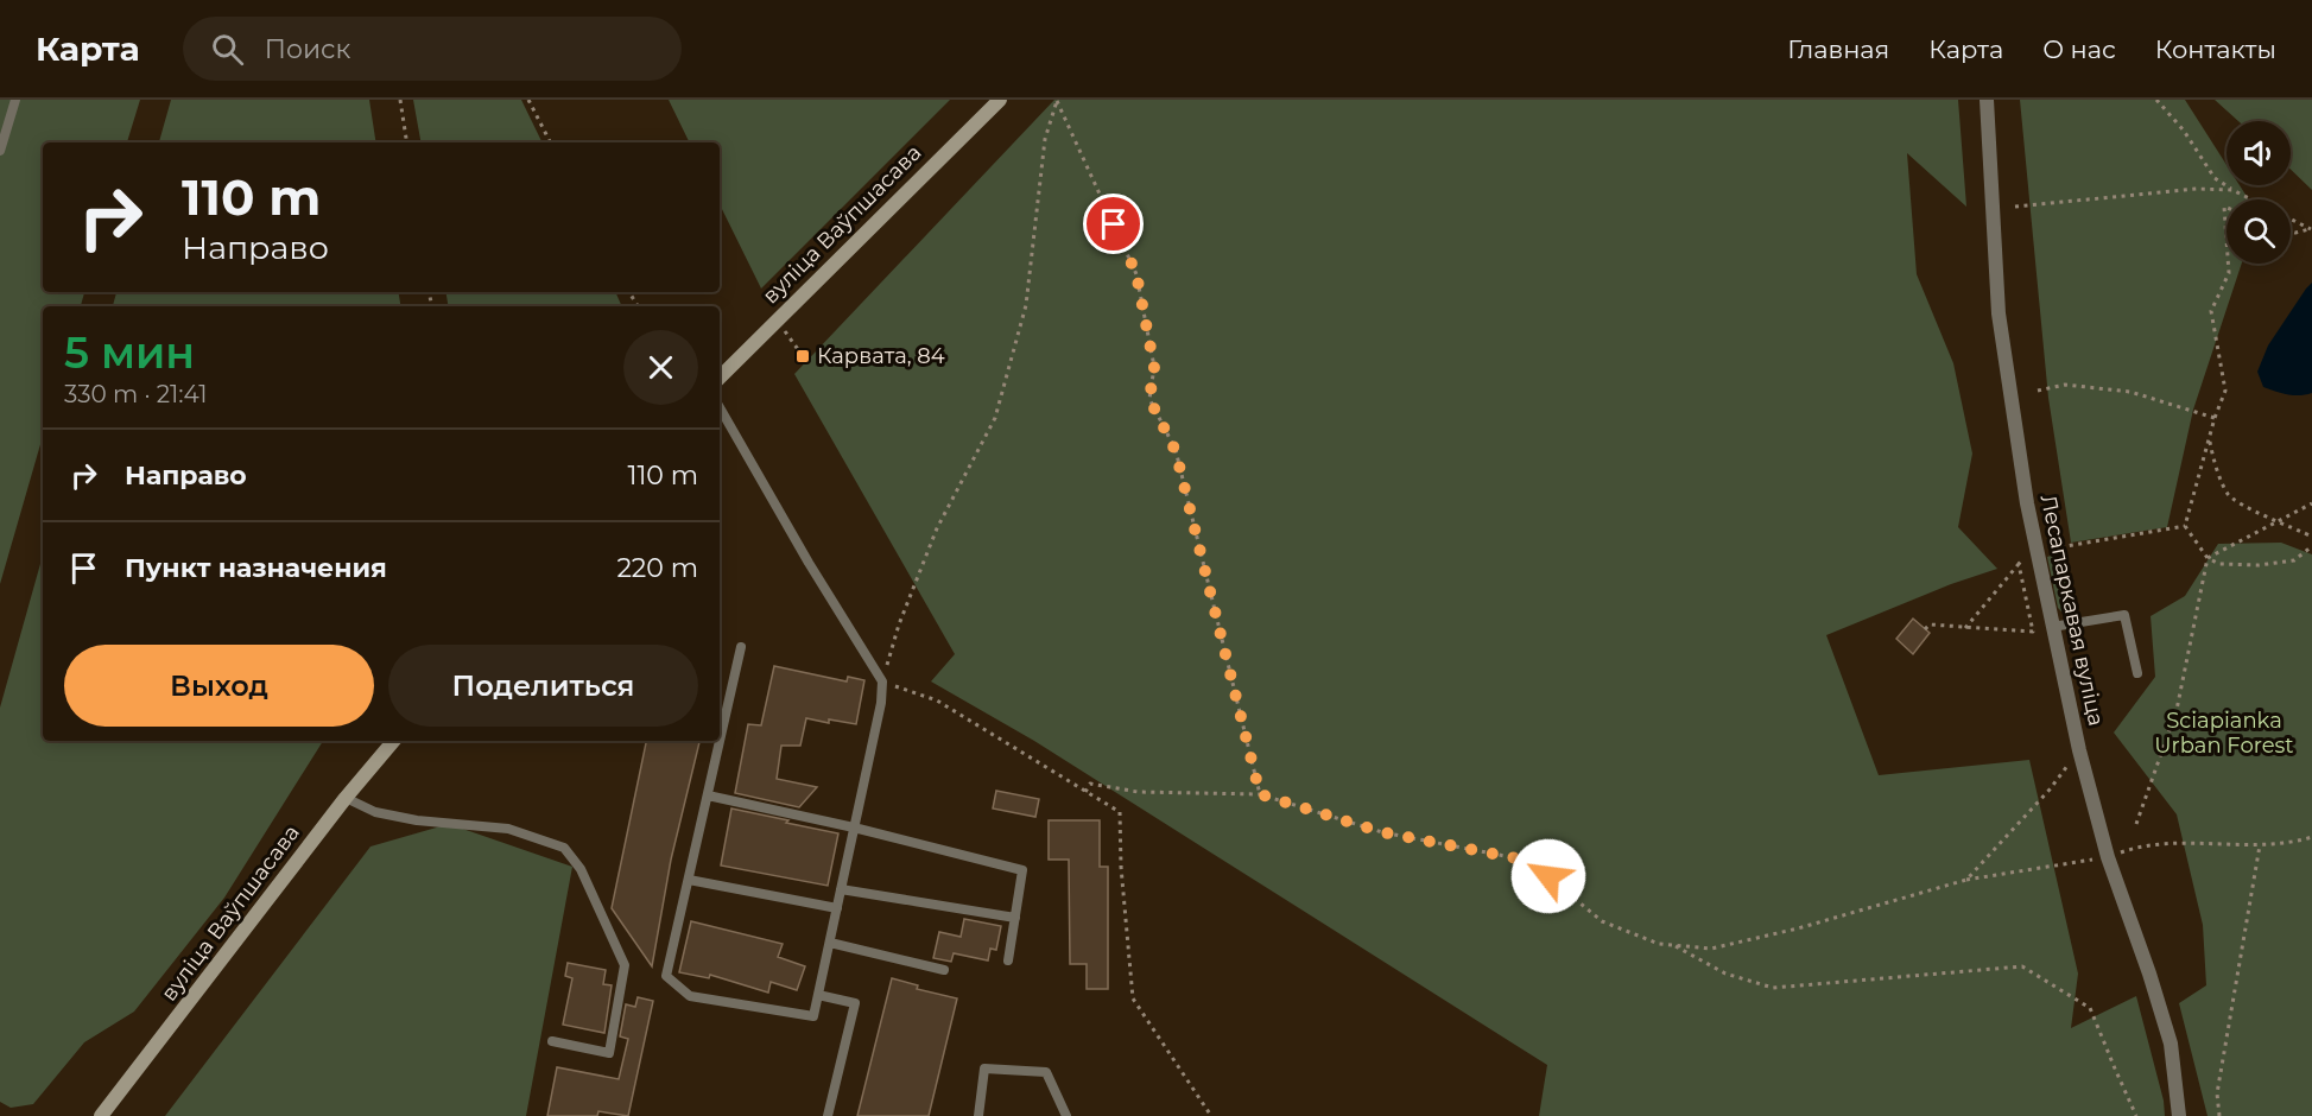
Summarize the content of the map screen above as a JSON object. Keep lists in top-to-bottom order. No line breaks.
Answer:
{"streets":{"main road":["вуліца Ваўпшасава"],"street":["Лесапаркавая вуліца"]},"parks":["Sciapianka Urban Forest"],"places":{"transit":["Карвата, 84"]},"page":{"header":"Карта","search":"Поиск","nav":["Главная","Карта","О нас","Контакты"],"turn":["110 m","Направо"],"heading":["5 мин","330 m · 21:41"],"list":[{"name":"Направо","value":"110 m"},{"name":"Пункт назначения","value":"220 m"}],"buttons":["Выход","Поделиться"]}}
